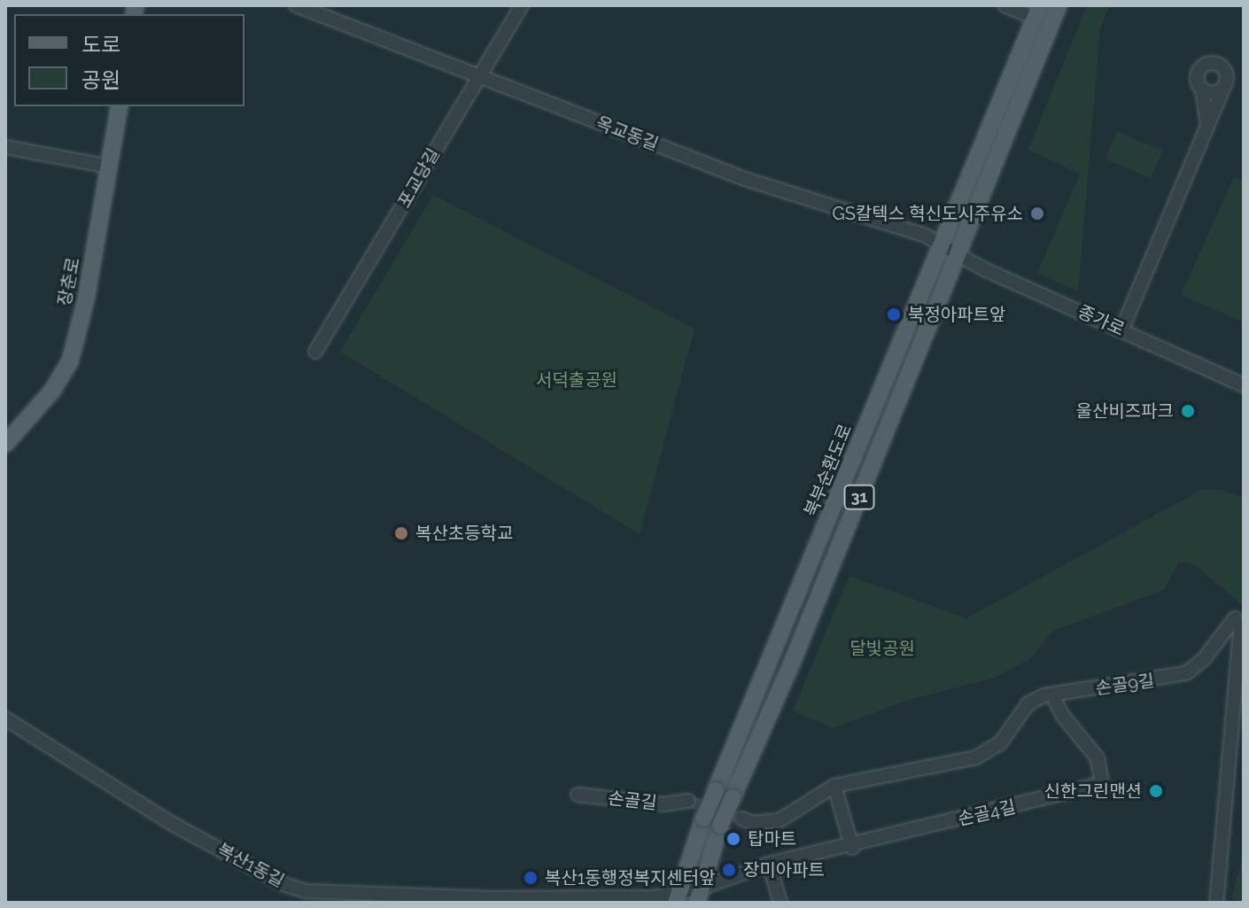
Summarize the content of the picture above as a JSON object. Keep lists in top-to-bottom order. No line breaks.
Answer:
{"streets":{"main road":["장춘로","북부순환도로","31"],"street":["옥교동길","포교당길","종가로","손골9길","손골길","손골4길","복산1동길"]},"crossings":[["옥교동길","포교당길"],["옥교동길","종가로"],["옥교동길","북부순환도로"],["옥교동길","31"],["종가로","31"],["북부순환도로","복산1동길"],["31","손골4길"],["31","복산1동길"],["손골9길","손골4길"],["손골4길","복산1동길"]],"parks":["서덕출공원","달빛공원"],"places":["GS칼텍스 혁신도시주유소","북정아파트앞","울산비즈파크","복산초등학교","신한그린맨션","탑마트","장미아파트","복산1동행정복지센터앞"],"legend":["도로","공원"]}
